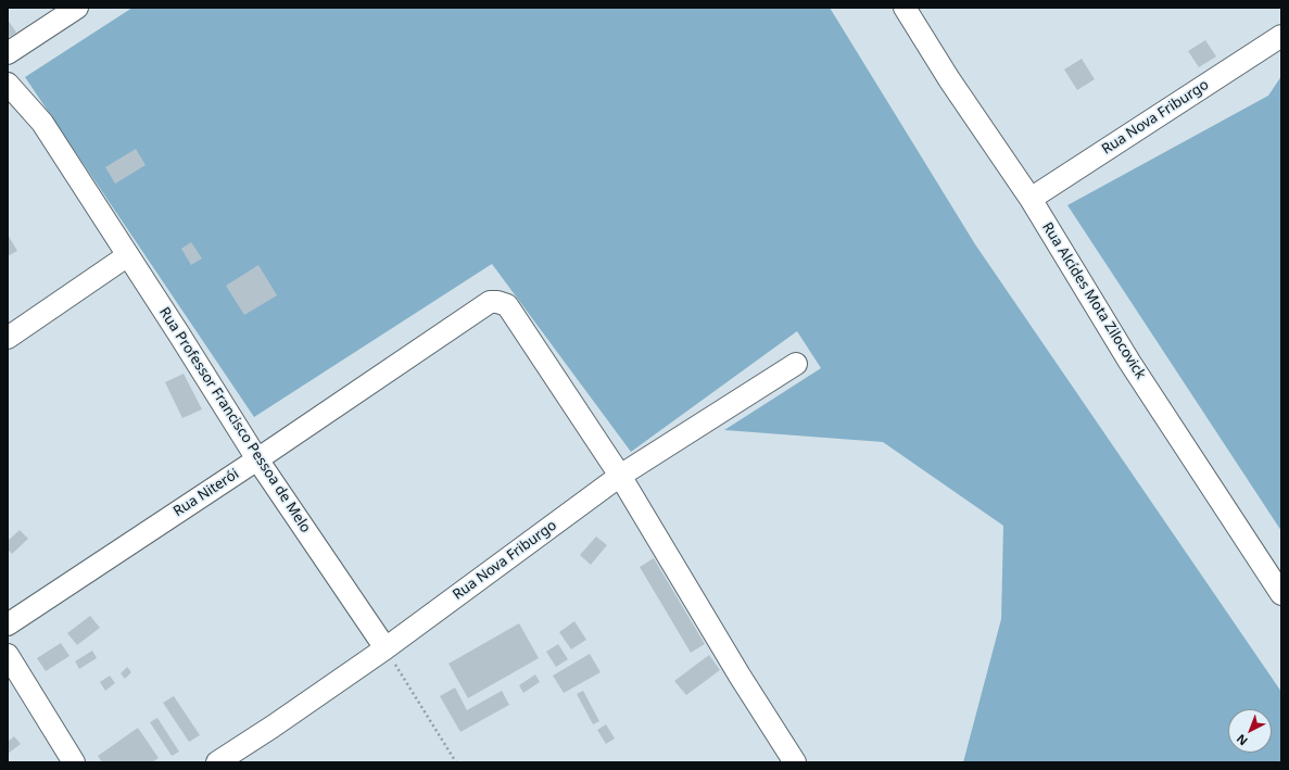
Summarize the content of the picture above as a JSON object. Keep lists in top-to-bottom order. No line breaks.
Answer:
{"streets":{"street":["Rua Nova Friburgo","Rua Alcídes Mota Zilocovick","Rua Professor Francisco Pessoa de Melo","Rua Niterói"]},"crossings":[["Rua Nova Friburgo","Rua Alcídes Mota Zilocovick"],["Rua Nova Friburgo","Rua Professor Francisco Pessoa de Melo"],["Rua Nova Friburgo","Rua Niterói"],["Rua Professor Francisco Pessoa de Melo","Rua Niterói"]],"north":"bottom left"}
